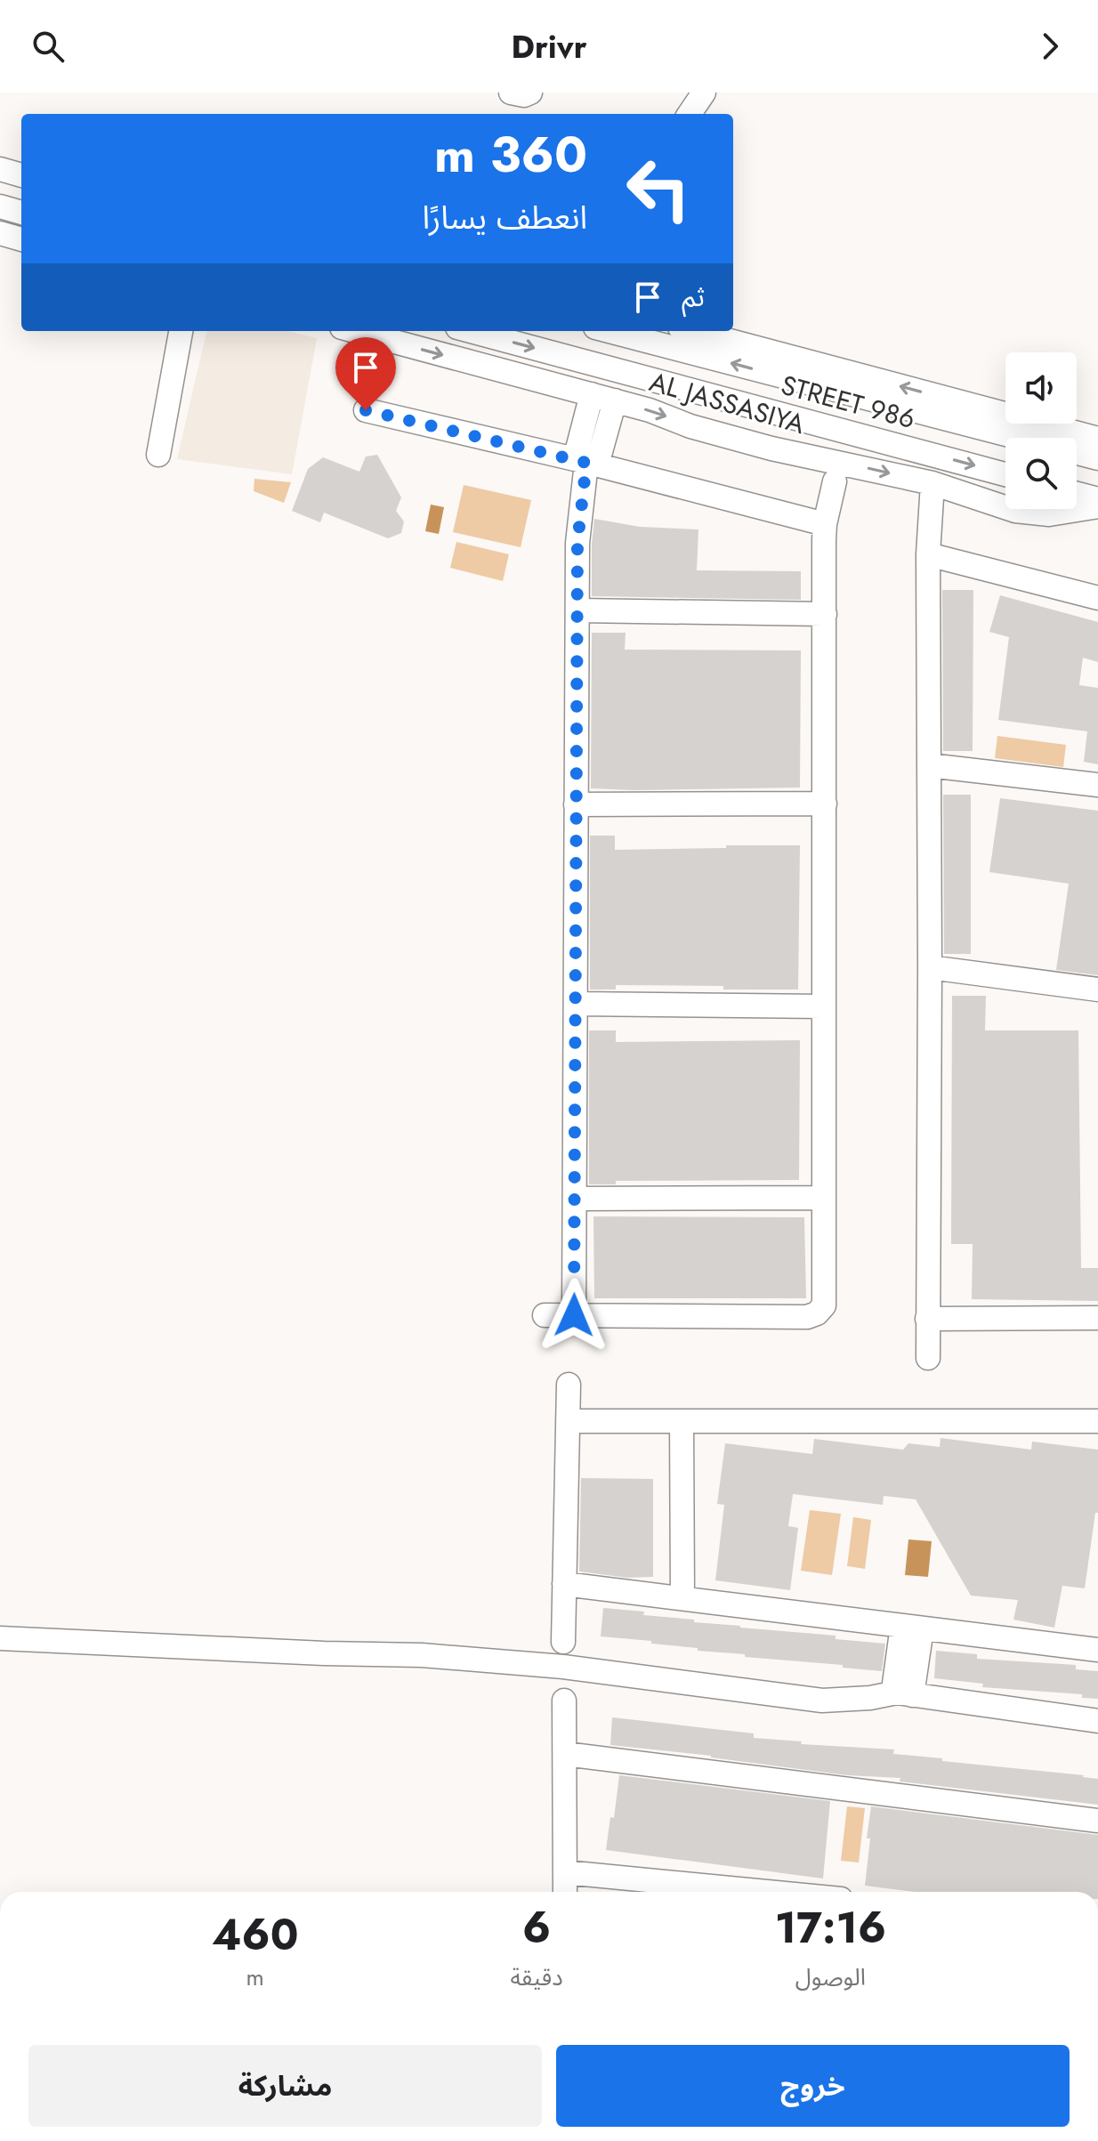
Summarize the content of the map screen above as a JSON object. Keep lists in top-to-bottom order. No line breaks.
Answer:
{"streets":{"street":["STREET 986","AL JASSASIYA"]},"page":{"header":"Drivr","turn":["360 m","انعطف يسارًا"],"then":"ثم","eta":["17:16","الوصول","6","دقيقة","460","m"],"buttons":["خروج","مشاركة"]}}
